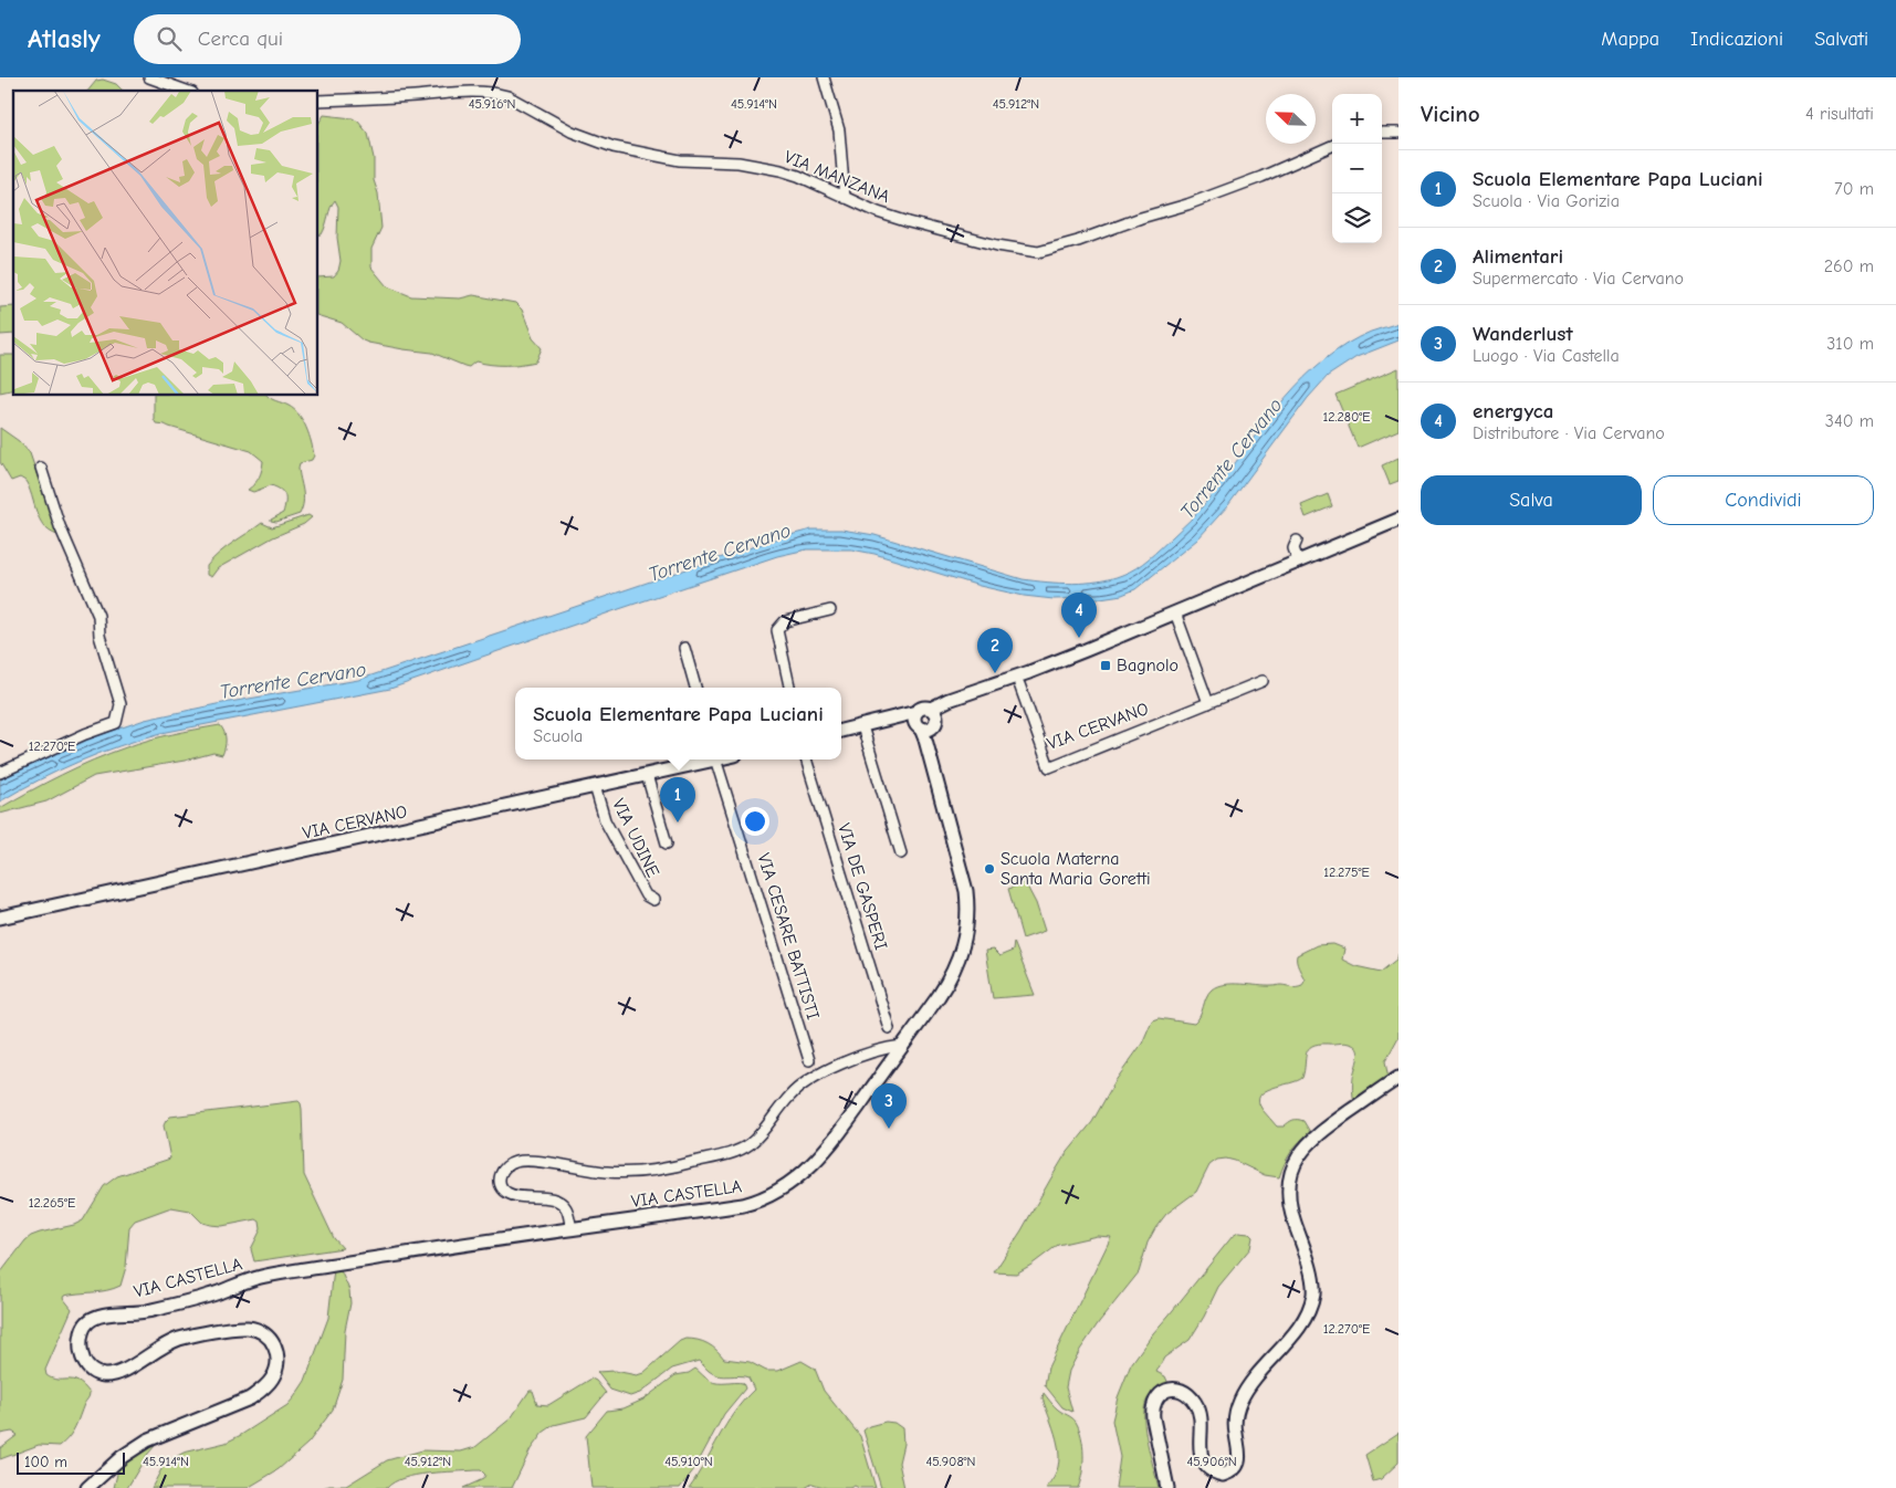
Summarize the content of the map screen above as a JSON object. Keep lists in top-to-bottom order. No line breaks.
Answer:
{"streets":{"main road":["VIA CERVANO","VIA CASTELLA"],"street":["VIA MANZANA","VIA UDINE","VIA DE GASPERI","VIA CESARE BATTISTI"]},"crossings":[["VIA CERVANO","VIA UDINE"]],"water":["Torrente Cervano"],"places":{"transit":["Bagnolo"],"other":["Scuola Materna Santa Maria Goretti"]},"scale_bar":"100 m","north":"top left","page":{"header":"Atlasly","search":"Cerca qui","nav":["Mappa","Indicazioni","Salvati"],"heading":["Vicino","4 risultati"],"map_buttons":["+","−"],"list":[{"mark":"1","name":"Scuola Elementare Papa Luciani","note":"Scuola · Via Gorizia","value":"70 m"},{"mark":"2","name":"Alimentari","note":"Supermercato · Via Cervano","value":"260 m"},{"mark":"3","name":"Wanderlust","note":"Luogo · Via Castella","value":"310 m"},{"mark":"4","name":"energyca","note":"Distributore · Via Cervano","value":"340 m"}],"buttons":["Salva","Condividi"],"pins":["4","2","1","3"],"popup":["Scuola Elementare Papa Luciani","Scuola"],"scale":"100 m"},"coordinates":["45.916°N","45.914°N","45.912°N","12.280°E","12.270°E","12.275°E","12.265°E","45.910°N","45.908°N","45.906°N"]}
